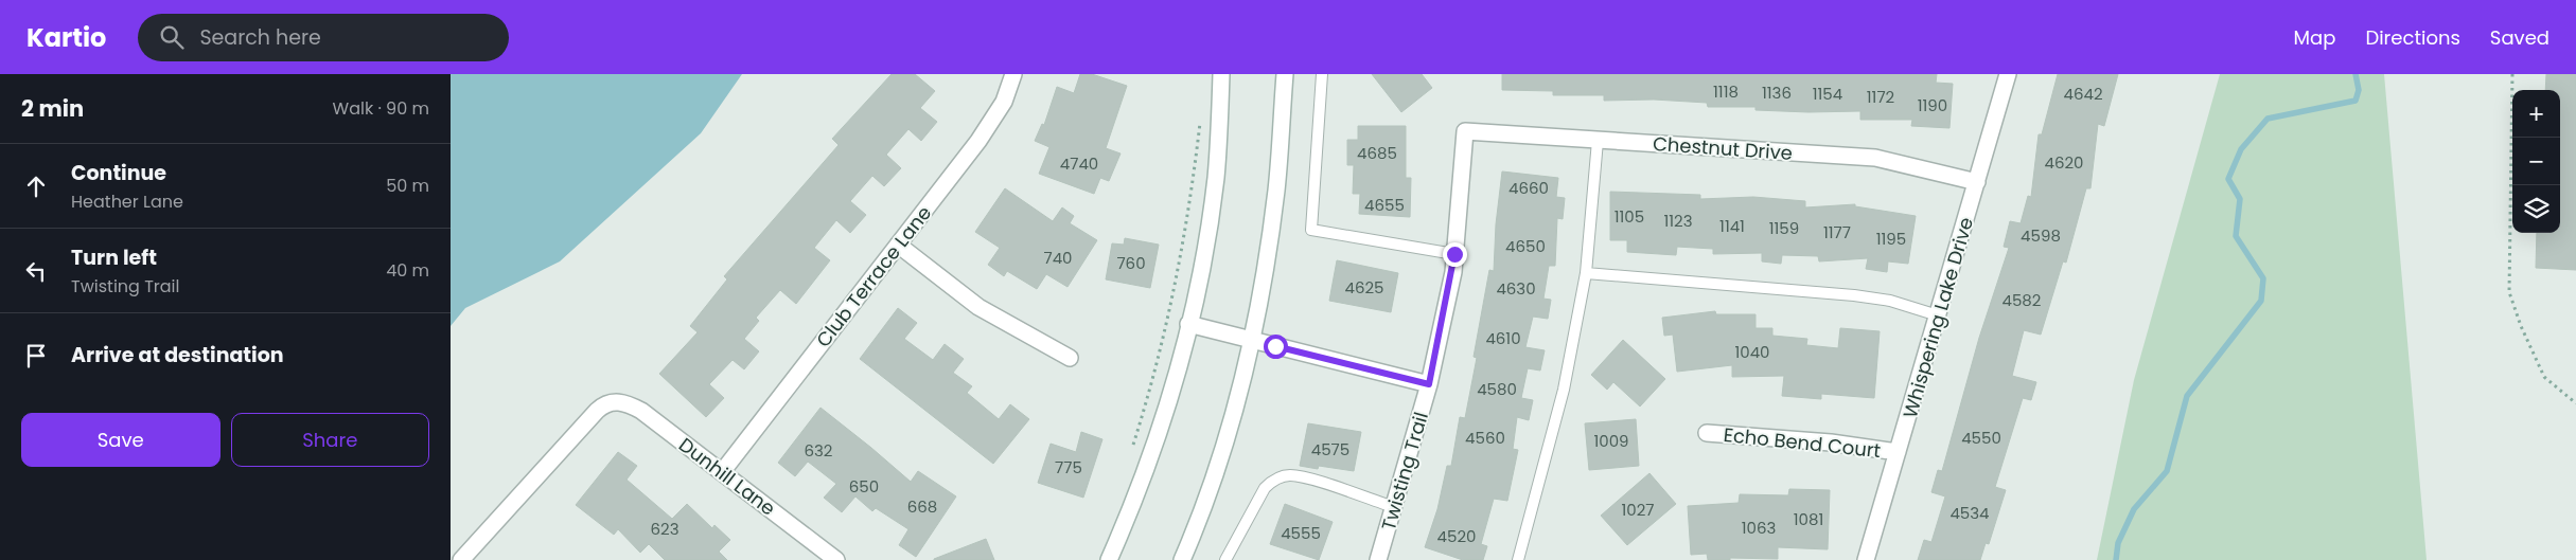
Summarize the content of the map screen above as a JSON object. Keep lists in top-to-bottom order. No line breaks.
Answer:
{"streets":{"street":["Chestnut Drive","Club Terrace Lane","Whispering Lake Drive","Echo Bend Court","Twisting Trail","Dunhill Lane"]},"crossings":[["Chestnut Drive","Whispering Lake Drive"],["Chestnut Drive","Twisting Trail"],["Club Terrace Lane","Dunhill Lane"],["Whispering Lake Drive","Echo Bend Court"]],"house_numbers":["1118","1136","1154","4642","1172","1190","4685","4620","4740","4660","4655","1105","1123","1141","1159","1177","4598","1195","4650","740","760","4625","4630","4582","4610","1040","4580","4560","4550","1009","4575","632","775","650","668","1027","4534","1081","1063","623","4555","4520"],"page":{"header":"Kartio","search":"Search here","nav":["Map","Directions","Saved"],"heading":["2 min","Walk · 90 m"],"map_buttons":["+","−"],"list":[["Continue","Heather Lane","50 m"],["Turn left","Twisting Trail","40 m"],"Arrive at destination"],"buttons":["Save","Share"]}}
